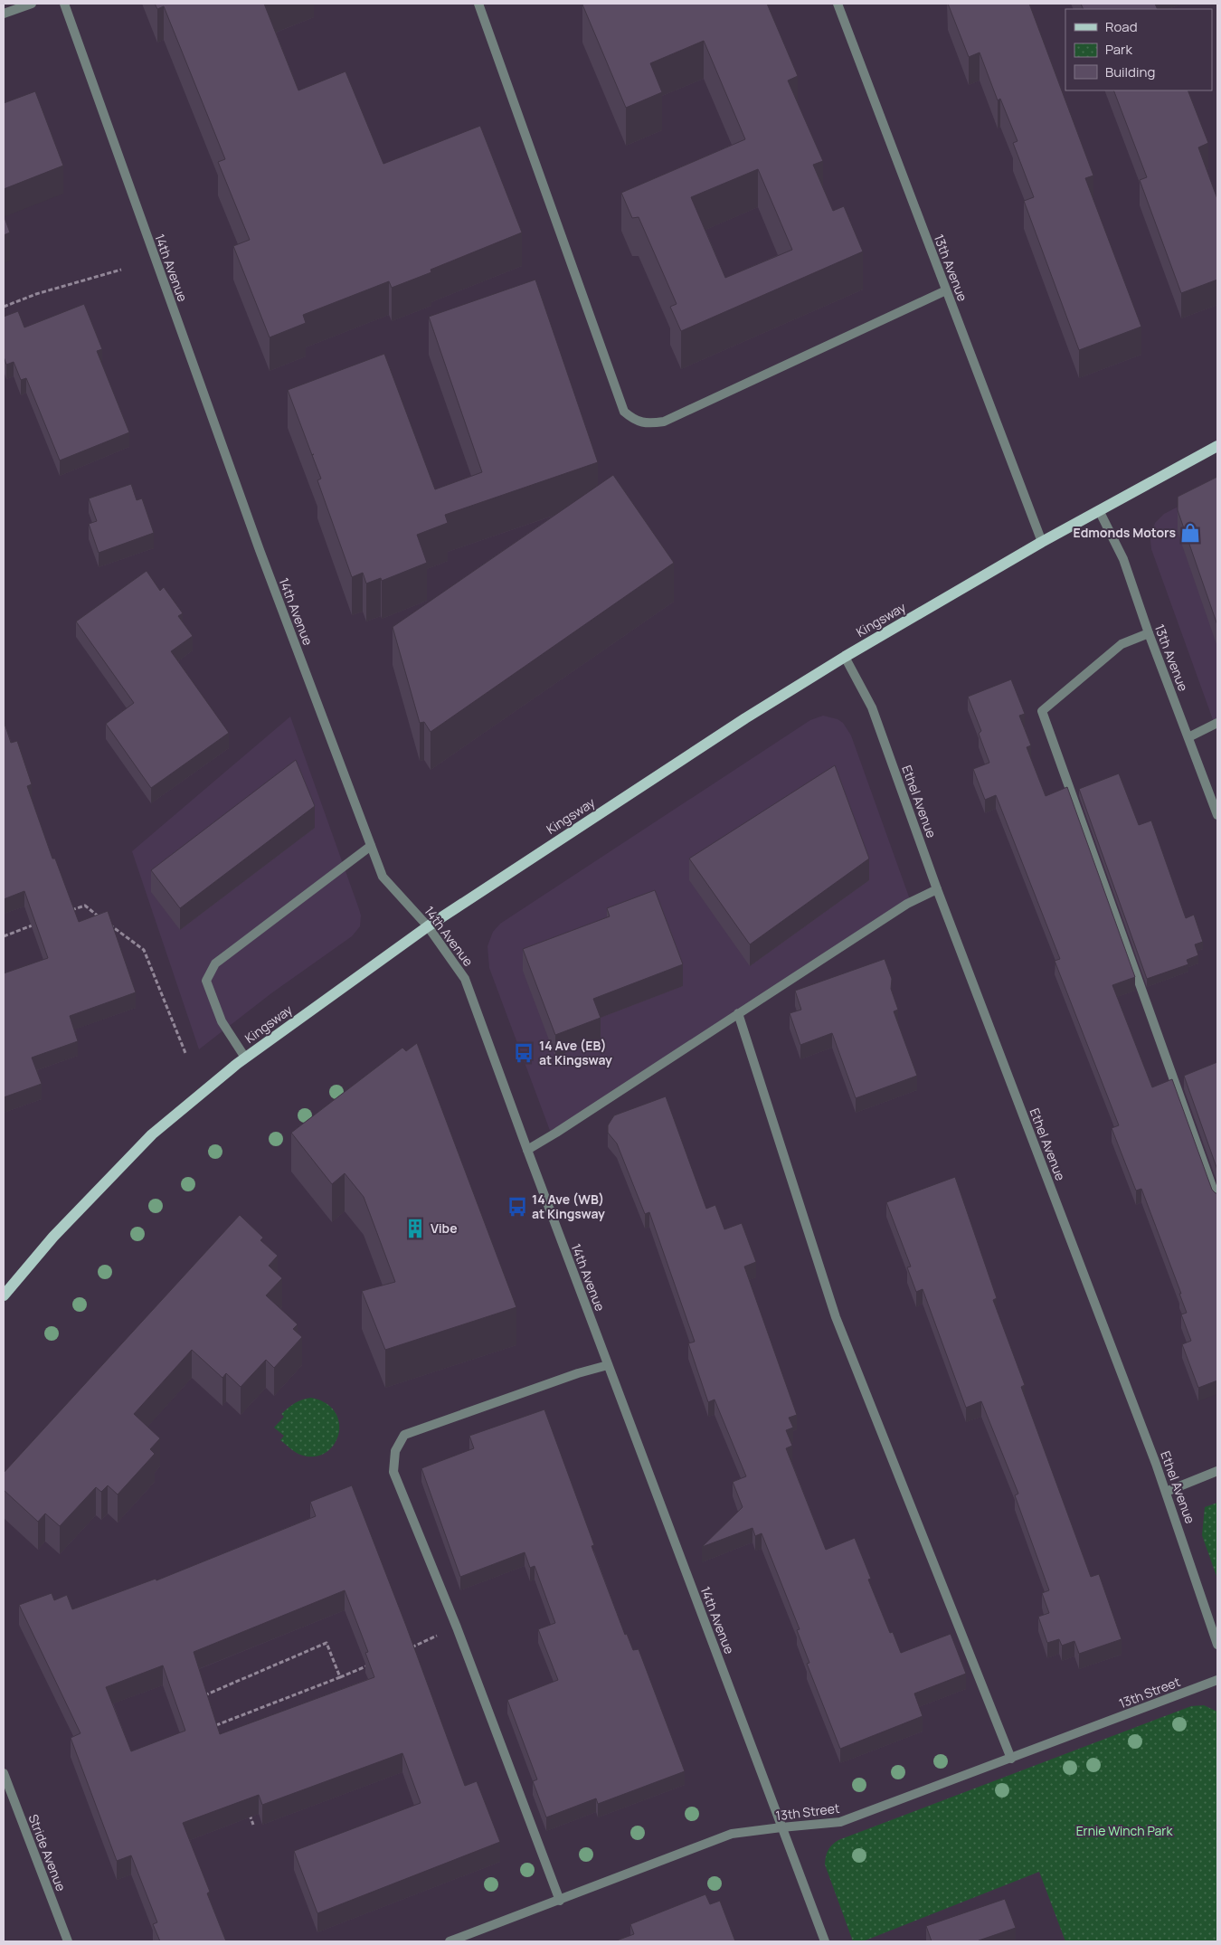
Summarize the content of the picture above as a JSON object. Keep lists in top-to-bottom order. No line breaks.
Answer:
{"streets":{"main road":["Kingsway"],"street":["14th Avenue","13th Avenue","Ethel Avenue","13th Street","Stride Avenue"]},"crossings":[["14th Avenue","Kingsway"],["14th Avenue","13th Street"],["13th Avenue","Kingsway"],["Kingsway","Ethel Avenue"]],"parks":["Ernie Winch Park"],"places":{"shop":["Edmonds Motors"],"bus stop":["14 Ave (EB) at Kingsway","14 Ave (WB) at Kingsway"],"building":["Vibe"]},"legend":["Road","Park","Building"]}
